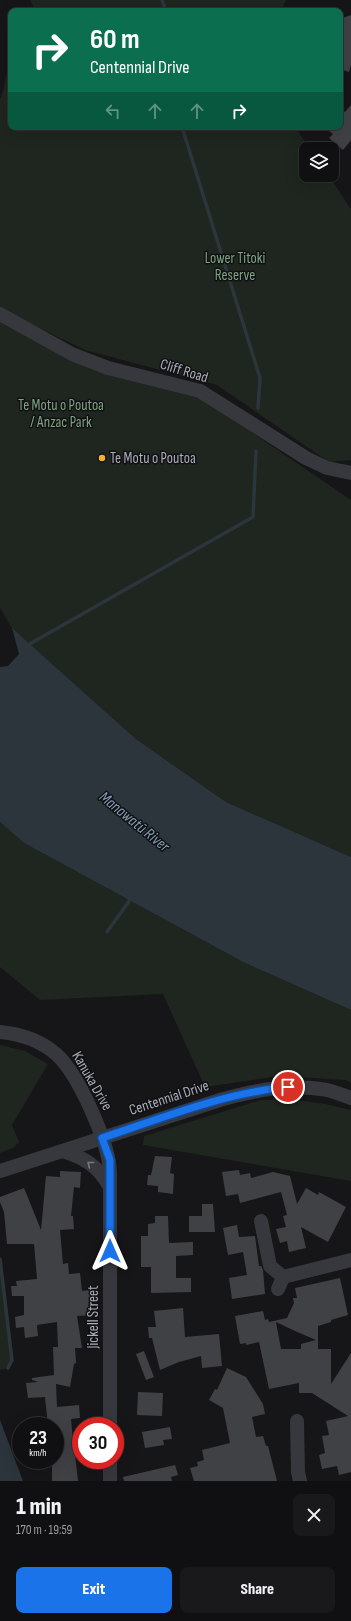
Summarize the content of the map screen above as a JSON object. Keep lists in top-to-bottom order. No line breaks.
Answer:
{"streets":{"street":["Cliff Road","Kanuka Drive","Centennial Drive","Jickell Street"]},"crossings":[["Kanuka Drive","Centennial Drive"],["Kanuka Drive","Jickell Street"],["Centennial Drive","Jickell Street"]],"water":["Manawatū River"],"parks":["Lower Titoki Reserve","Te Motu o Poutoa / Anzac Park"],"places":["Te Motu o Poutoa"],"page":{"turn":["60 m","Centennial Drive"],"speed":"23 km/h","limit":"30","heading":["1 min","170 m · 19:59"],"buttons":["Exit","Share"]}}
